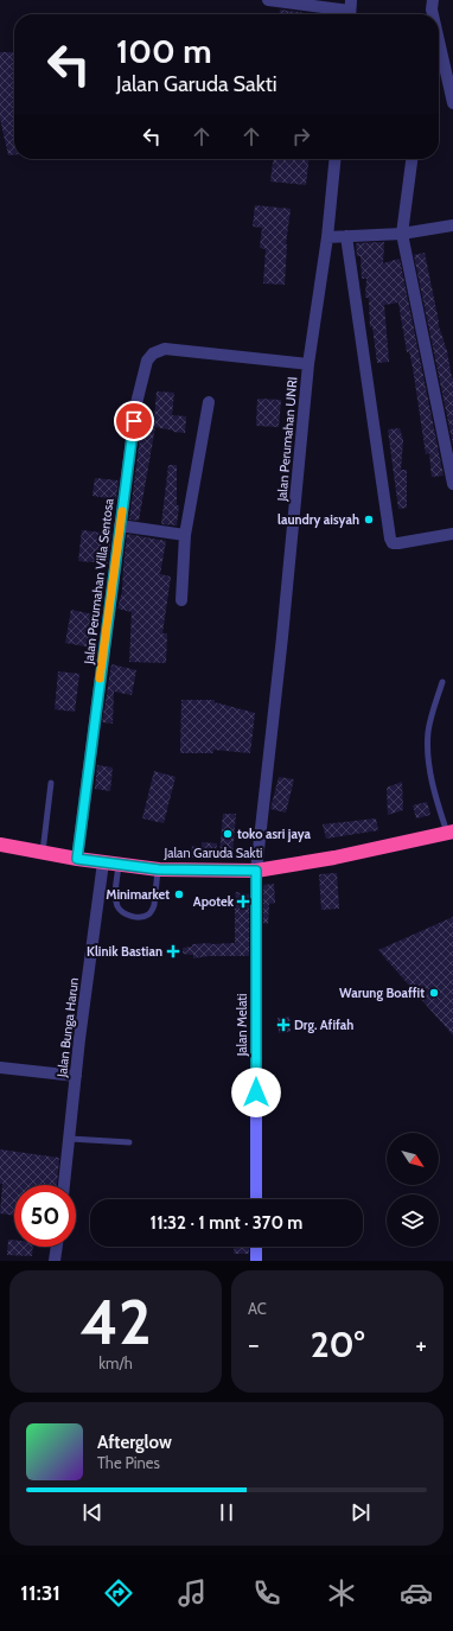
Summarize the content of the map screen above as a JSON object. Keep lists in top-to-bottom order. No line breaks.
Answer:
{"streets":{"highway":["Jalan Garuda Sakti"],"main road":["Jalan Melati"],"street":["Jalan Perumahan UNRI","Jalan Perumahan Villa Sentosa","Jalan Bunga Harun"]},"crossings":[["Jalan Perumahan UNRI","Jalan Perumahan Villa Sentosa"],["Jalan Perumahan UNRI","Jalan Garuda Sakti"],["Jalan Perumahan UNRI","Jalan Melati"],["Jalan Perumahan Villa Sentosa","Jalan Garuda Sakti"],["Jalan Garuda Sakti","Jalan Melati"],["Jalan Garuda Sakti","Jalan Bunga Harun"]],"places":{"other":["laundry aisyah","toko asri jaya","Minimarket","Warung Boaffit"],"health":["Apotek","Klinik Bastian","Drg. Afifah"]},"north":"bottom right","page":{"turn":["100 m","Jalan Garuda Sakti"],"limit":"50","trip":"11:32 · 1 mnt · 370 m","tile":[["42","km/h"],"AC"],"heat":["−","20°","+"],"song":["Afterglow","The Pines"],"tabs":"11:31"}}
